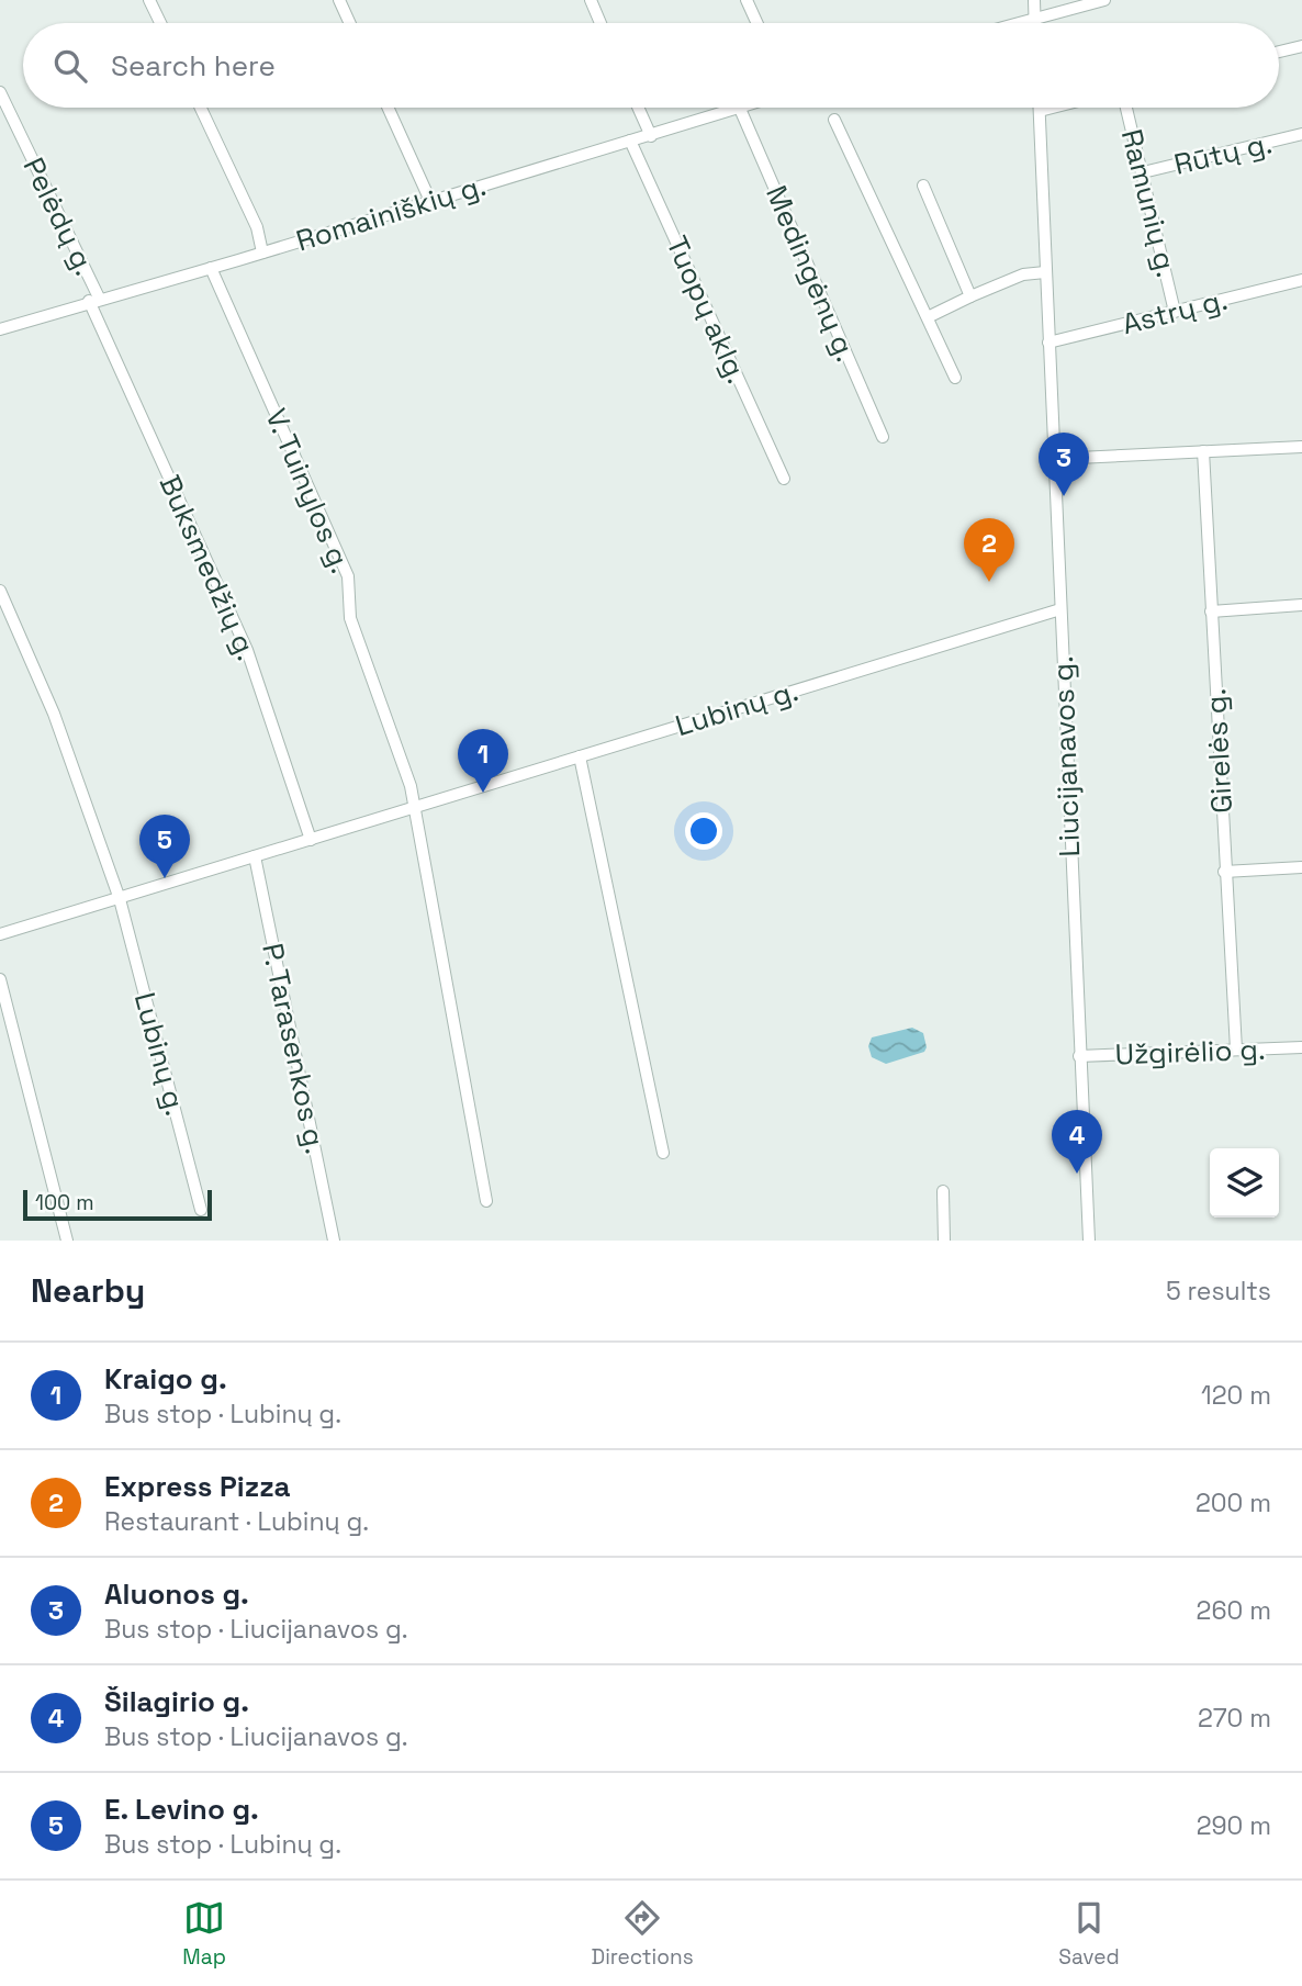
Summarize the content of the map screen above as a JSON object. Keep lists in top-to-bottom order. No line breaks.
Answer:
{"streets":{"street":["Rūtų g.","Ramunių g.","Romainiškių g.","Pelėdų g.","Medingėnų g.","Tuopų aklg.","Astrų g.","V. Tuinylos g.","Buksmedžių g.","Lubinų g.","Girelės g.","Liucijanavos g.","P. Tarasenkos g.","Užgirėlio g."]},"crossings":[["Rūtų g.","Ramunių g."],["Ramunių g.","Astrų g."],["Romainiškių g.","Pelėdų g."],["Romainiškių g.","Medingėnų g."],["Romainiškių g.","Tuopų aklg."],["Romainiškių g.","V. Tuinylos g."],["Romainiškių g.","Buksmedžių g."],["Pelėdų g.","Buksmedžių g."],["Astrų g.","Liucijanavos g."],["V. Tuinylos g.","Lubinų g."],["Buksmedžių g.","Lubinų g."],["Lubinų g.","Liucijanavos g."],["Lubinų g.","P. Tarasenkos g."],["Girelės g.","Užgirėlio g."],["Liucijanavos g.","Užgirėlio g."]],"scale_bar":"100 m","page":{"search":"Search here","pins":["3","2","1","5","4"],"scale":"100 m","heading":["Nearby","5 results"],"list":[{"mark":"1","name":"Kraigo g.","note":"Bus stop · Lubinų g.","value":"120 m"},{"mark":"2","name":"Express Pizza","note":"Restaurant · Lubinų g.","value":"200 m"},{"mark":"3","name":"Aluonos g.","note":"Bus stop · Liucijanavos g.","value":"260 m"},{"mark":"4","name":"Šilagirio g.","note":"Bus stop · Liucijanavos g.","value":"270 m"},{"mark":"5","name":"E. Levino g.","note":"Bus stop · Lubinų g.","value":"290 m"}],"nav":["Map","Directions","Saved"]}}
